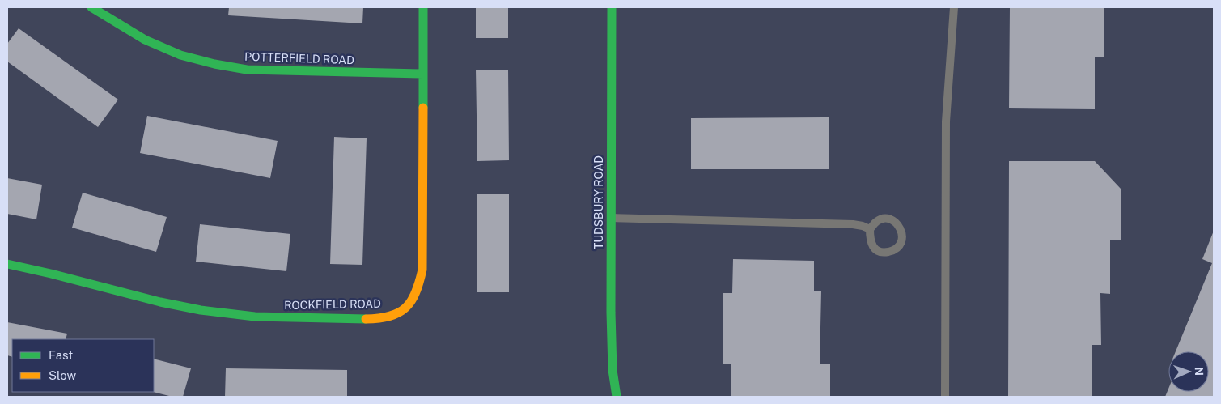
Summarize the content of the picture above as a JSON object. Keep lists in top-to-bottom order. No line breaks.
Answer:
{"streets":{"street":["POTTERFIELD ROAD","TUDSBURY ROAD","ROCKFIELD ROAD"]},"crossings":[["POTTERFIELD ROAD","ROCKFIELD ROAD"]],"legend":["Fast","Slow"],"north":"right"}
